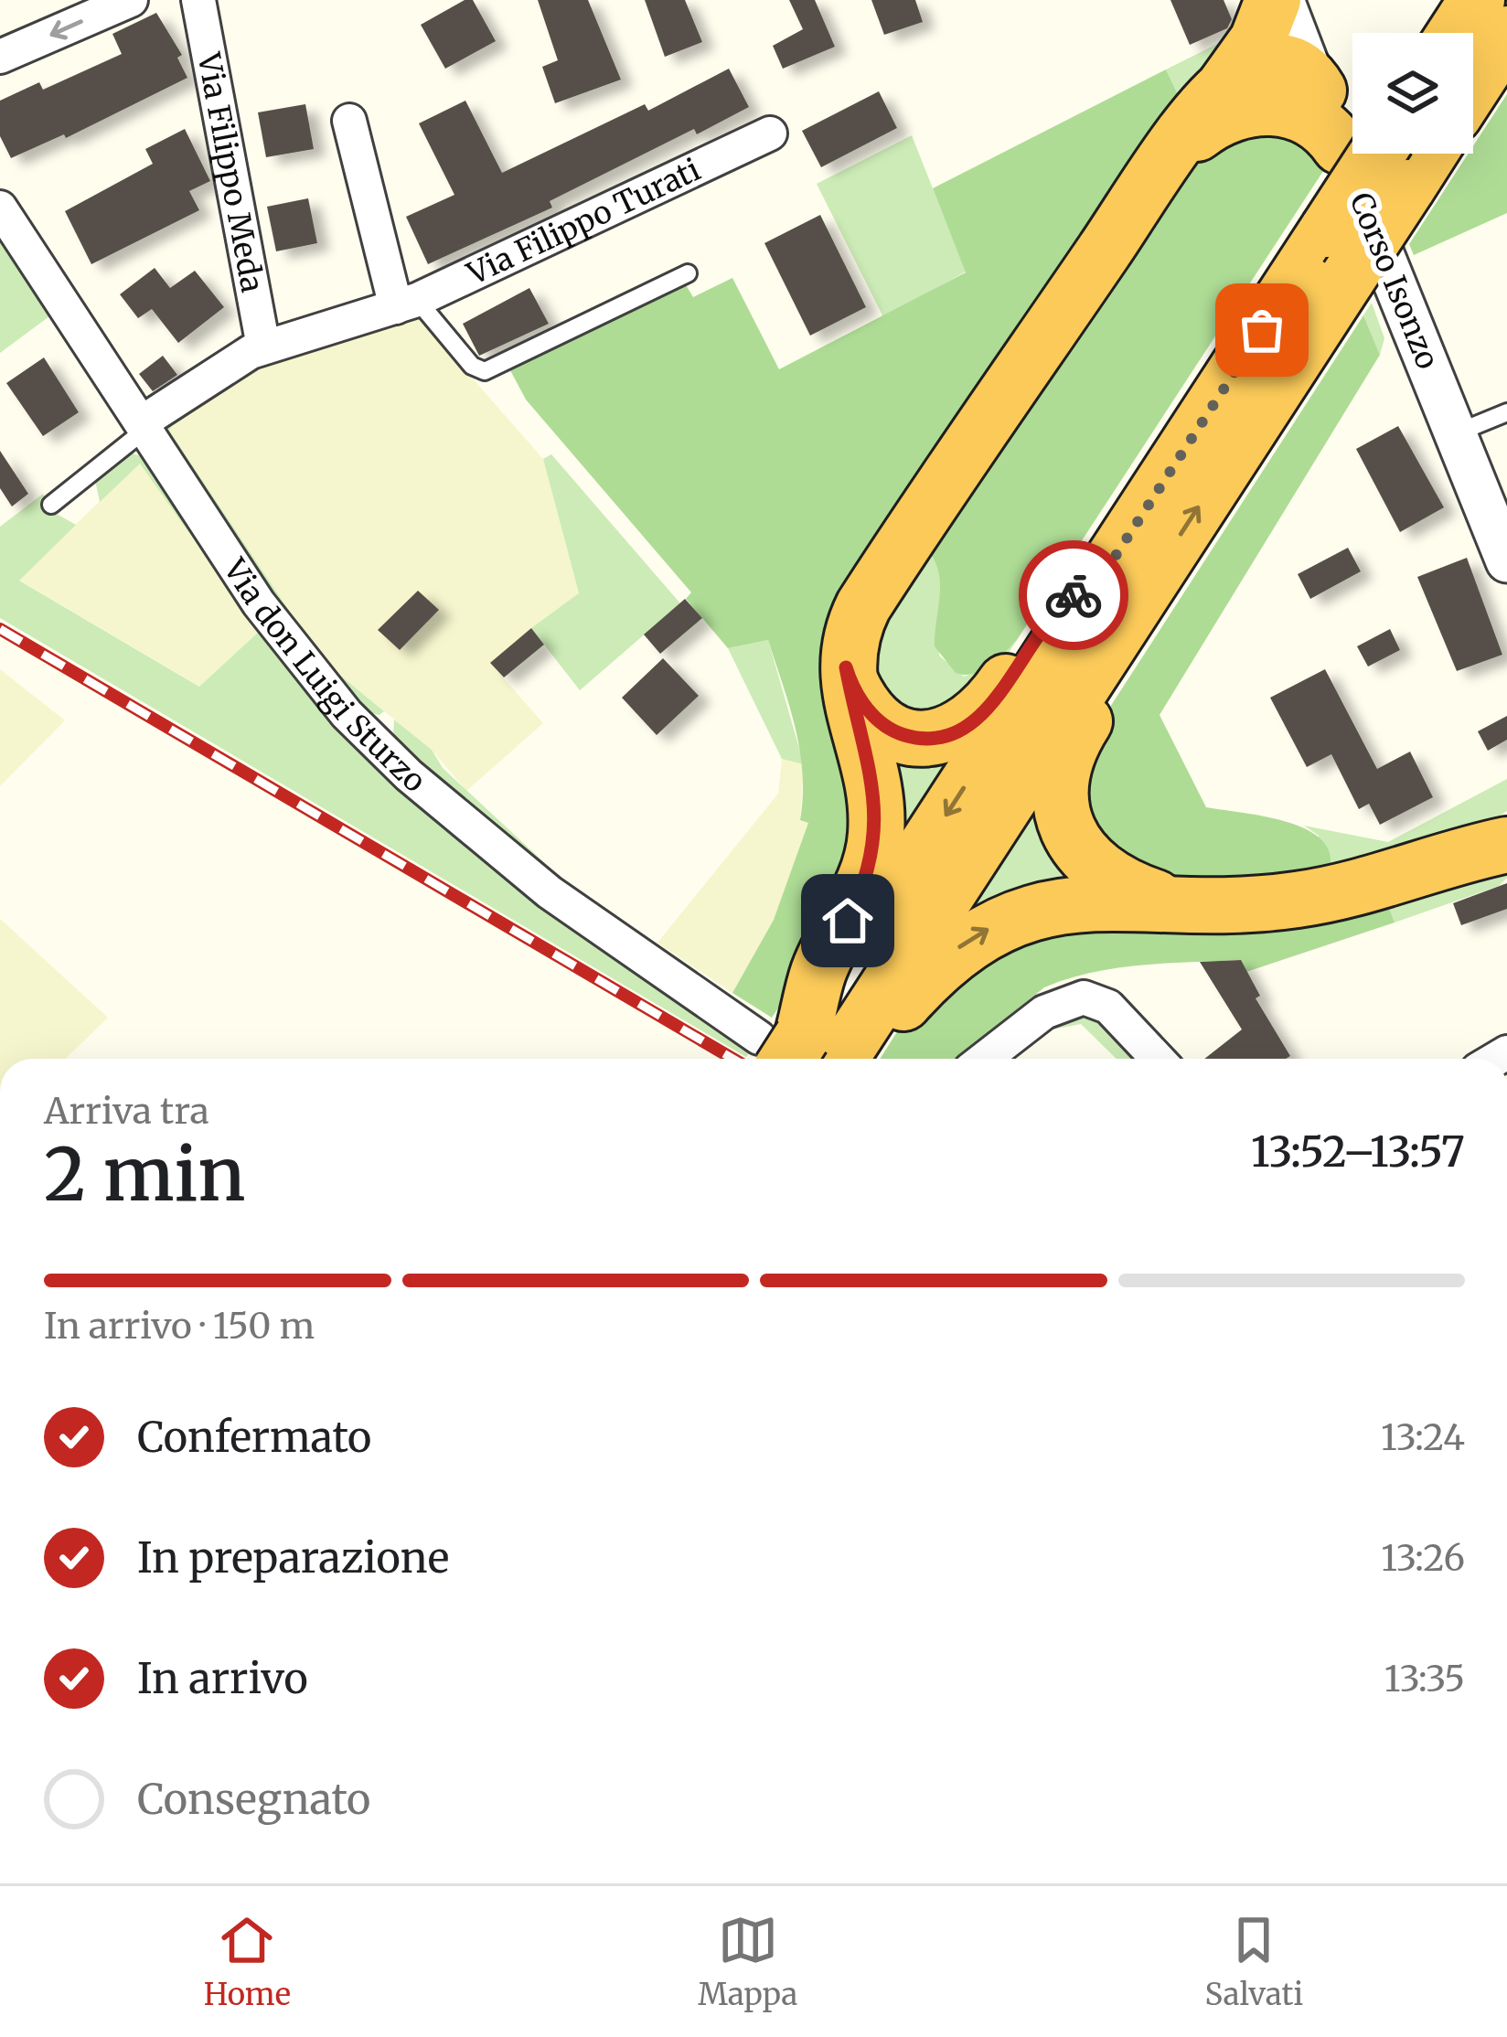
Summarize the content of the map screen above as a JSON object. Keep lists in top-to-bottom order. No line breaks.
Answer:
{"streets":{"street":["Via Filippo Meda","Via Filippo Turati","Corso Isonzo","Via don Luigi Sturzo"]},"crossings":[["Via Filippo Meda","Via Filippo Turati"],["Via Filippo Turati","Via don Luigi Sturzo"]],"page":{"heading":["2 min","Arriva tra","13:52–13:57"],"bar":"In arrivo · 150 m","list":[["Confermato","13:24"],["In preparazione","13:26"],["In arrivo","13:35"],"Consegnato"],"tabs":["Home","Mappa","Salvati"]}}
